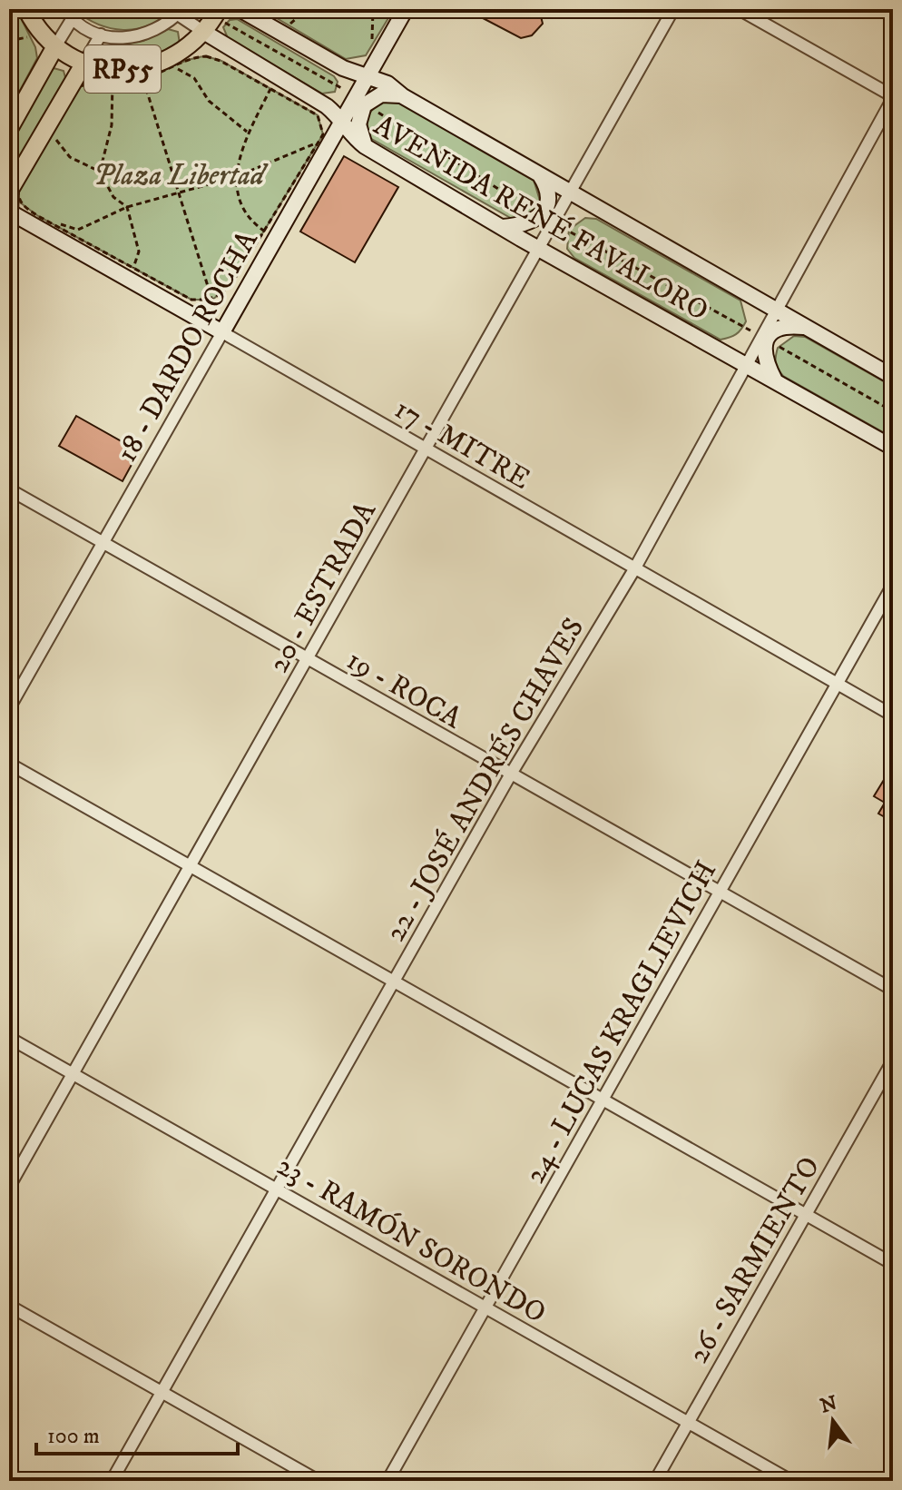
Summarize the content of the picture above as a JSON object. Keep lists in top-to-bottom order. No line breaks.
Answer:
{"streets":{"main road":["RP55","AVENIDA RENÉ FAVALORO","18 - DARDO ROCHA","17 - MITRE"],"street":["20 - ESTRADA","19 - ROCA","22 - JOSÉ ANDRÉS CHAVES","24 - LUCAS KRAGLIEVICH","23 - RAMÓN SORONDO","26 - SARMIENTO"]},"crossings":[["RP55","AVENIDA RENÉ FAVALORO"],["RP55","17 - MITRE"],["AVENIDA RENÉ FAVALORO","18 - DARDO ROCHA"],["AVENIDA RENÉ FAVALORO","20 - ESTRADA"],["AVENIDA RENÉ FAVALORO","22 - JOSÉ ANDRÉS CHAVES"],["18 - DARDO ROCHA","17 - MITRE"],["18 - DARDO ROCHA","19 - ROCA"],["17 - MITRE","20 - ESTRADA"],["17 - MITRE","22 - JOSÉ ANDRÉS CHAVES"],["17 - MITRE","24 - LUCAS KRAGLIEVICH"],["20 - ESTRADA","19 - ROCA"],["20 - ESTRADA","23 - RAMÓN SORONDO"],["19 - ROCA","22 - JOSÉ ANDRÉS CHAVES"],["19 - ROCA","24 - LUCAS KRAGLIEVICH"],["22 - JOSÉ ANDRÉS CHAVES","23 - RAMÓN SORONDO"],["24 - LUCAS KRAGLIEVICH","23 - RAMÓN SORONDO"],["23 - RAMÓN SORONDO","26 - SARMIENTO"]],"parks":["Plaza Libertad"],"scale_bar":"100 m","north":"top"}
